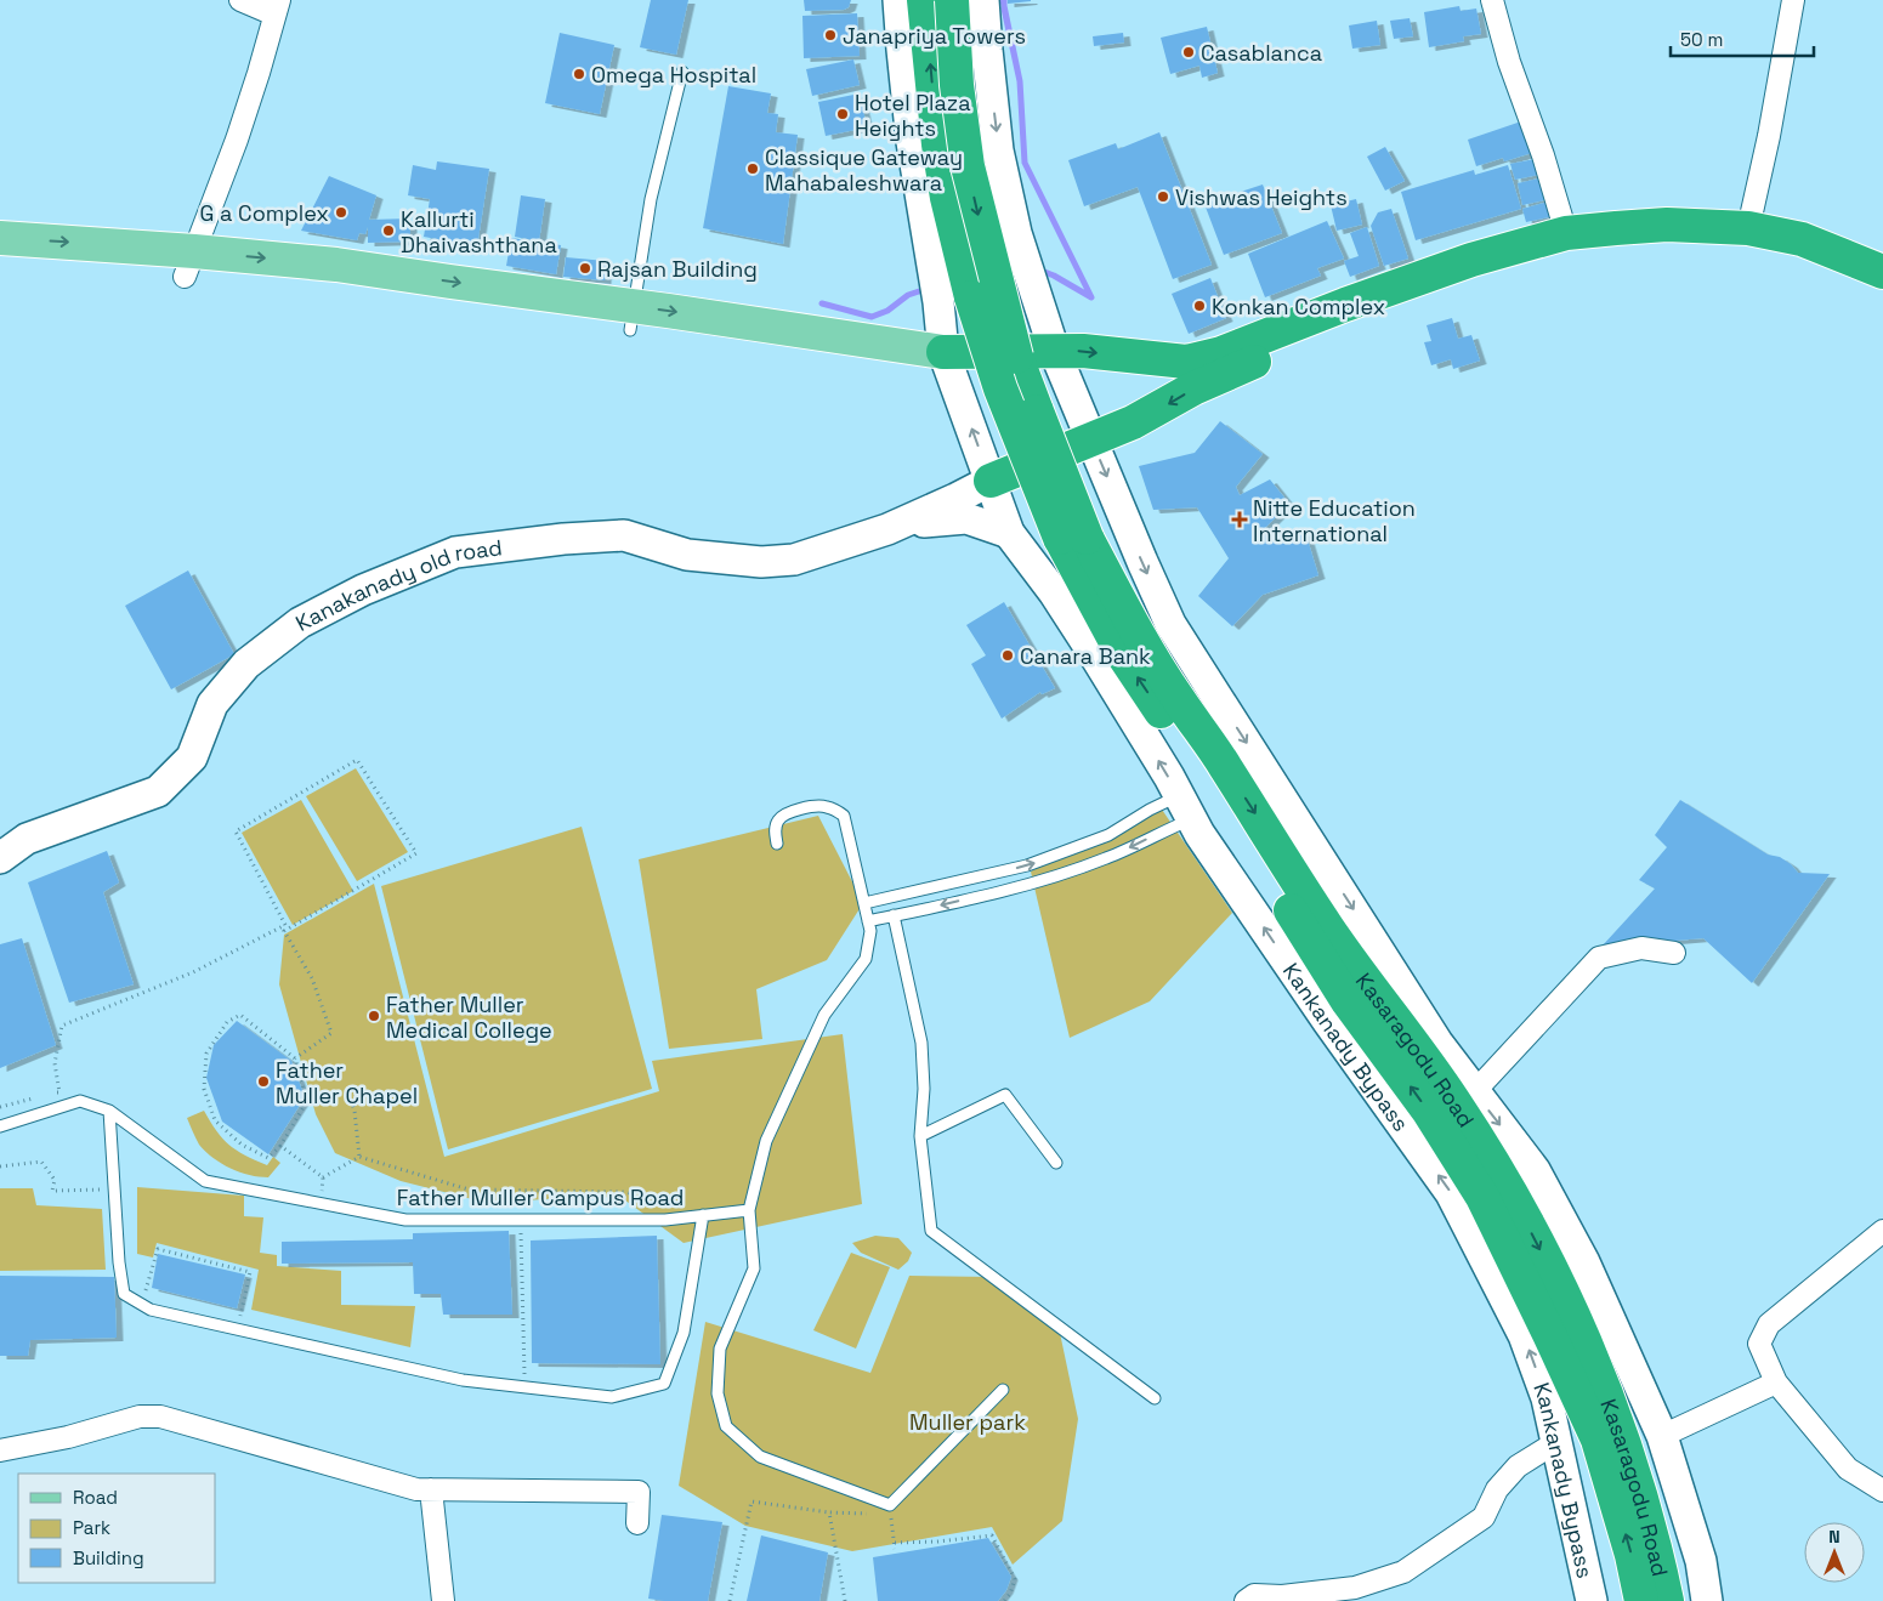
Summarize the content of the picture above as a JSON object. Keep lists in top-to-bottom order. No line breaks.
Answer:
{"streets":{"highway":["Kasaragodu Road"],"street":["Kanakanady old road","Kankanady Bypass"],"lane":["Father Muller Campus Road"]},"parks":["Muller park"],"places":{"other":["Janapriya Towers","Casablanca","Omega Hospital","Hotel Plaza Heights","Classique Gateway Mahabaleshwara","Vishwas Heights","G a Complex","Kallurti Dhaivashthana","Rajsan Building","Konkan Complex","Canara Bank","Father Muller Medical College","Father Muller Chapel"],"health":["Nitte Education International"]},"legend":["Road","Park","Building"],"scale_bar":"50 m","north":"top"}
